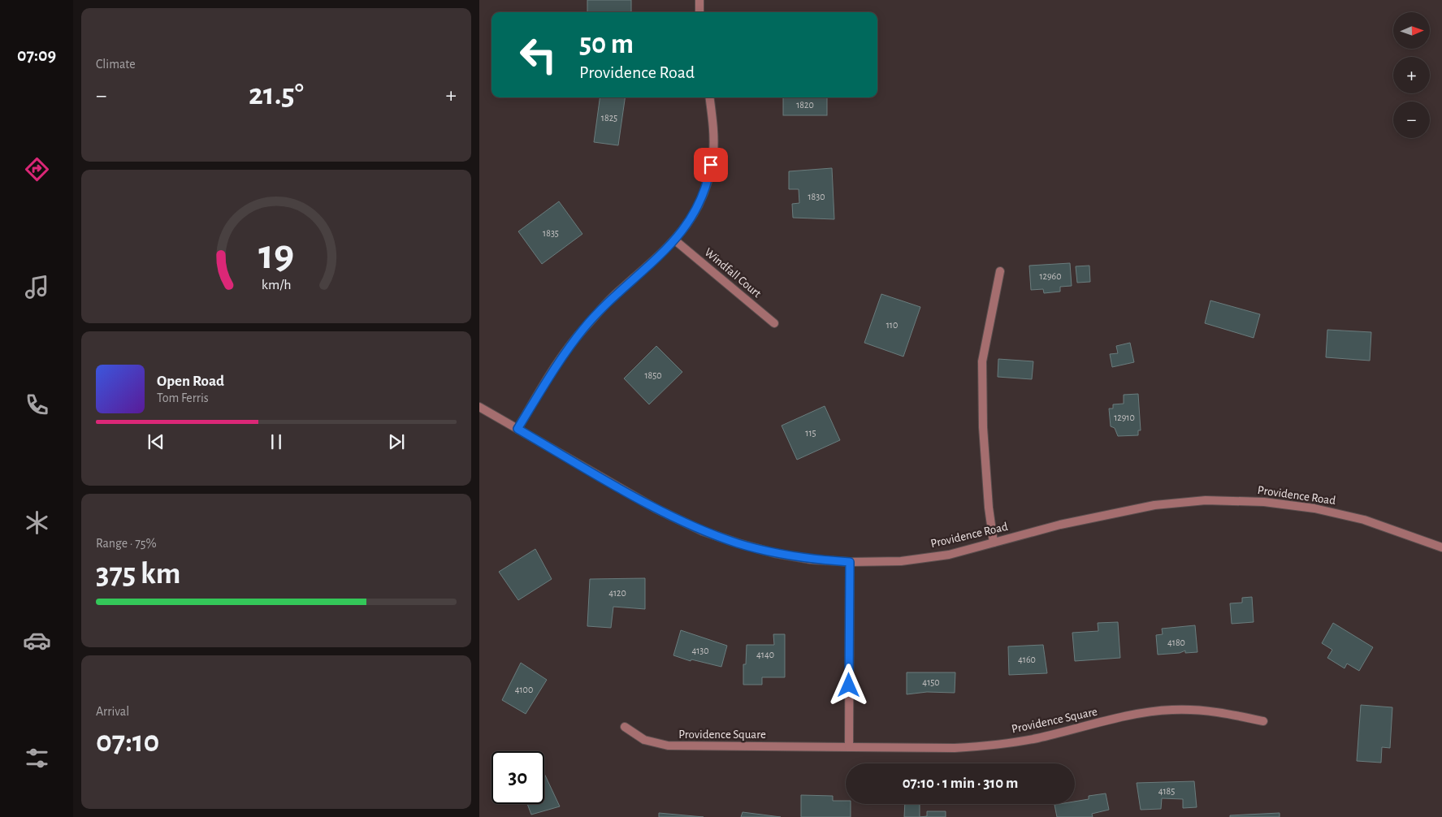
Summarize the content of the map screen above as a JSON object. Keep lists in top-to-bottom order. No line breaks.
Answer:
{"streets":{"street":["Windfall Court","Providence Road","Providence Square"]},"house_numbers":["1820","1825","1830","1835","12960","110","1850","12910","115","4120","4180","4130","4140","4160","4150","4100","4185"],"north":"right","page":{"tabs":"07:09","tile":["Climate",["Range · 75%","375 km"],["Arrival","07:10"]],"map_buttons":["+","−"],"turn":["50 m","Providence Road"],"heat":["−","21.5°","+"],"song":["Open Road","Tom Ferris"],"limit":"30","trip":"07:10 · 1 min · 310 m","gauge":["19","km/h"]}}
